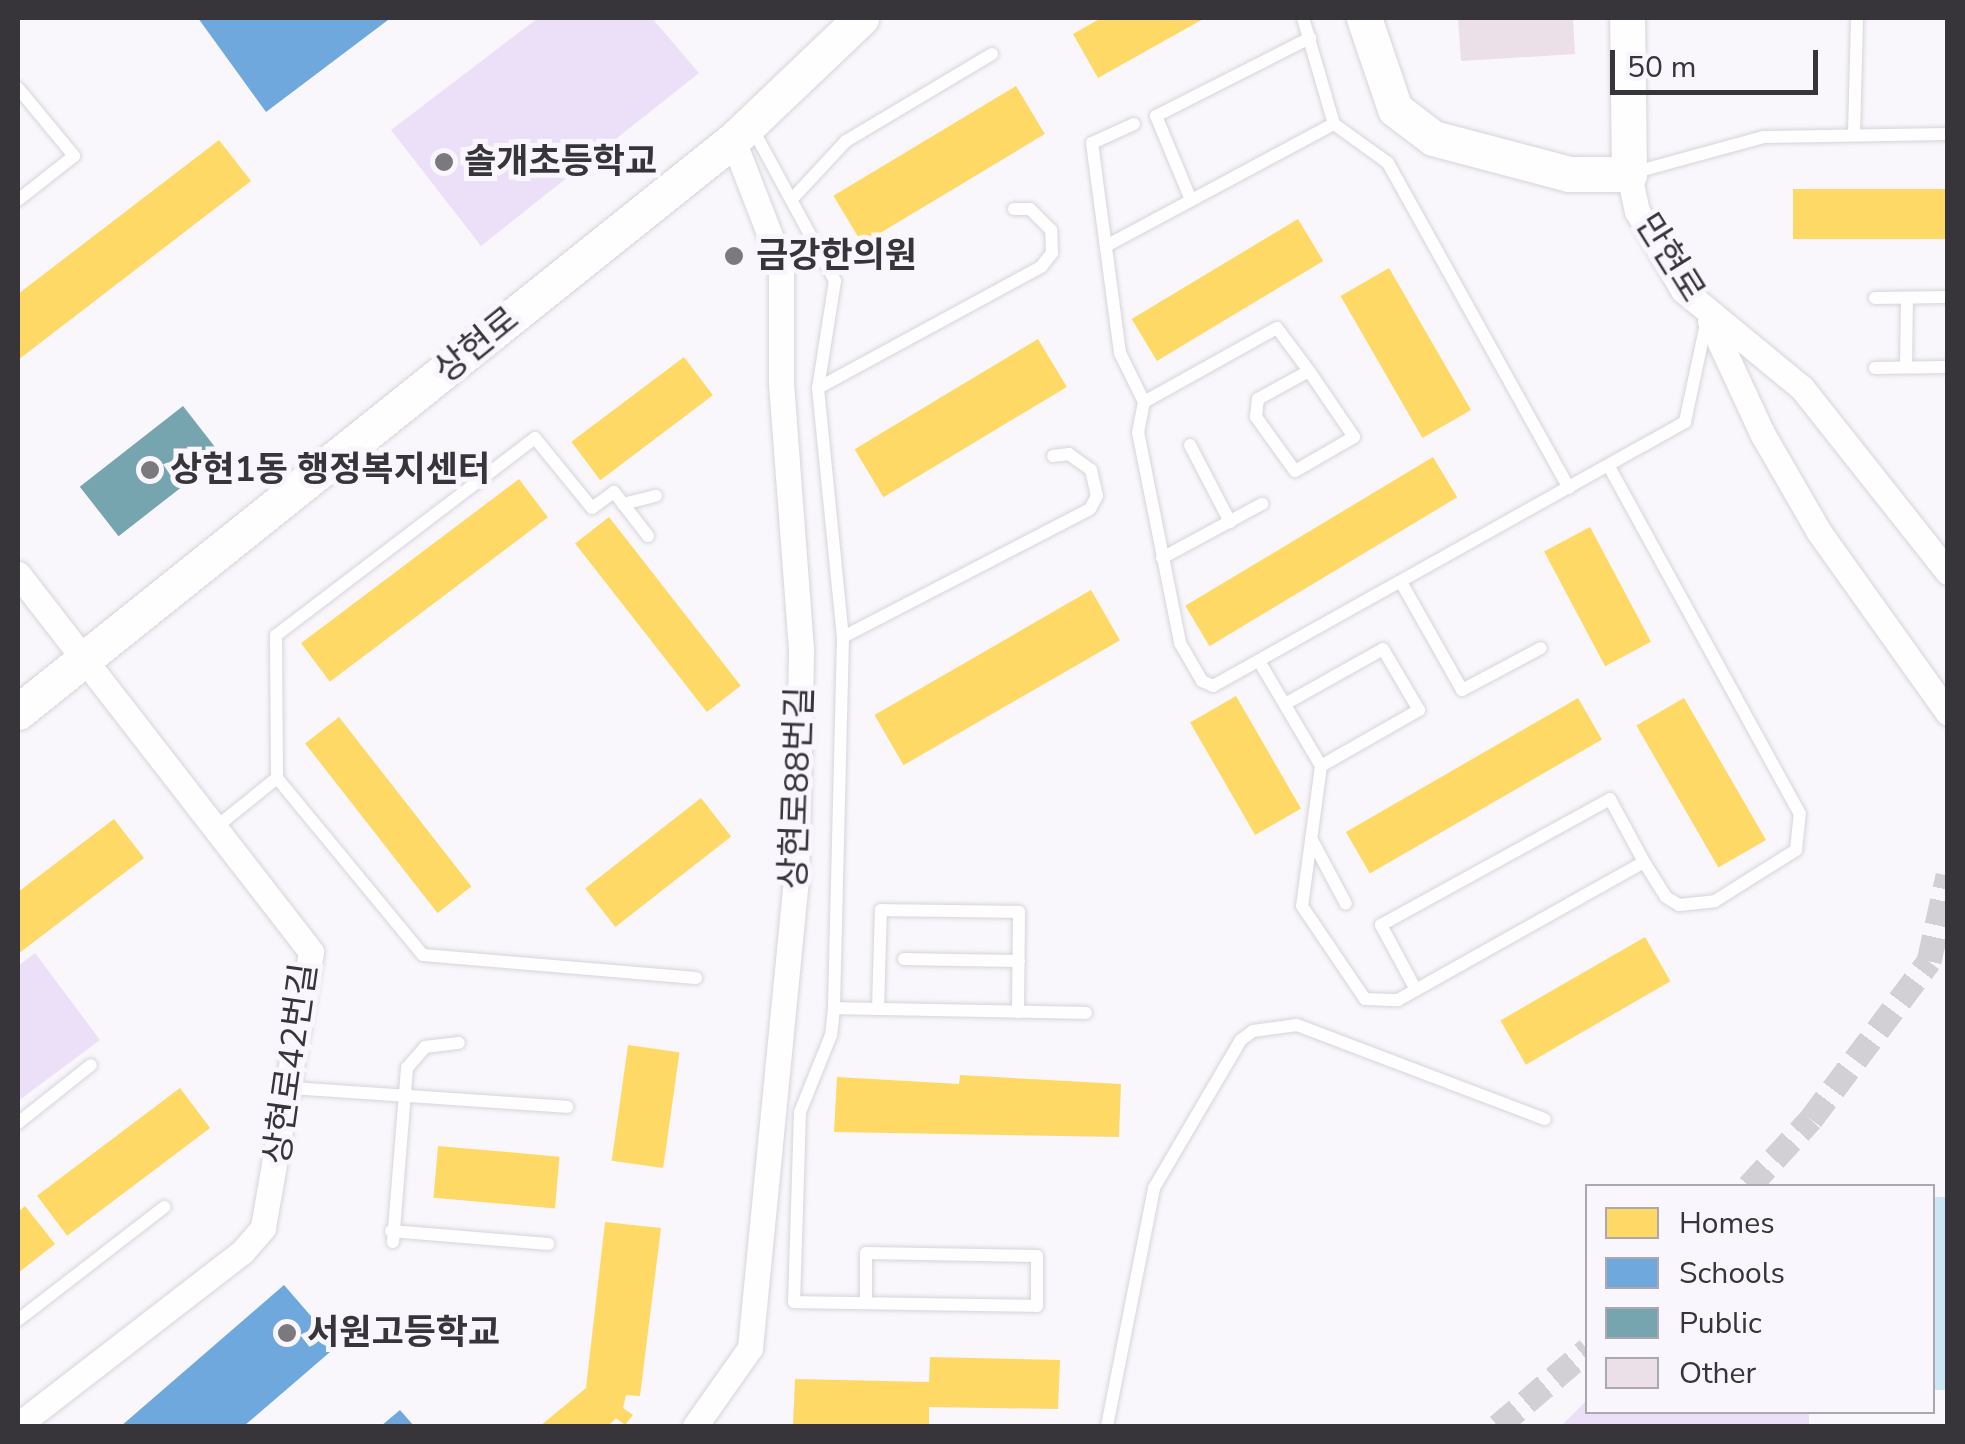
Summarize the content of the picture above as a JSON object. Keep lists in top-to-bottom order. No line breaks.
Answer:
{"streets":{"street":["만현로","상현로","상현로88번길","상현로42번길"]},"crossings":[["상현로","상현로88번길"],["상현로","상현로42번길"]],"places":["솔개초등학교","금강한의원","상현1동 행정복지센터","서원고등학교"],"legend":["Homes","Schools","Public","Other"],"scale_bar":"50 m"}
